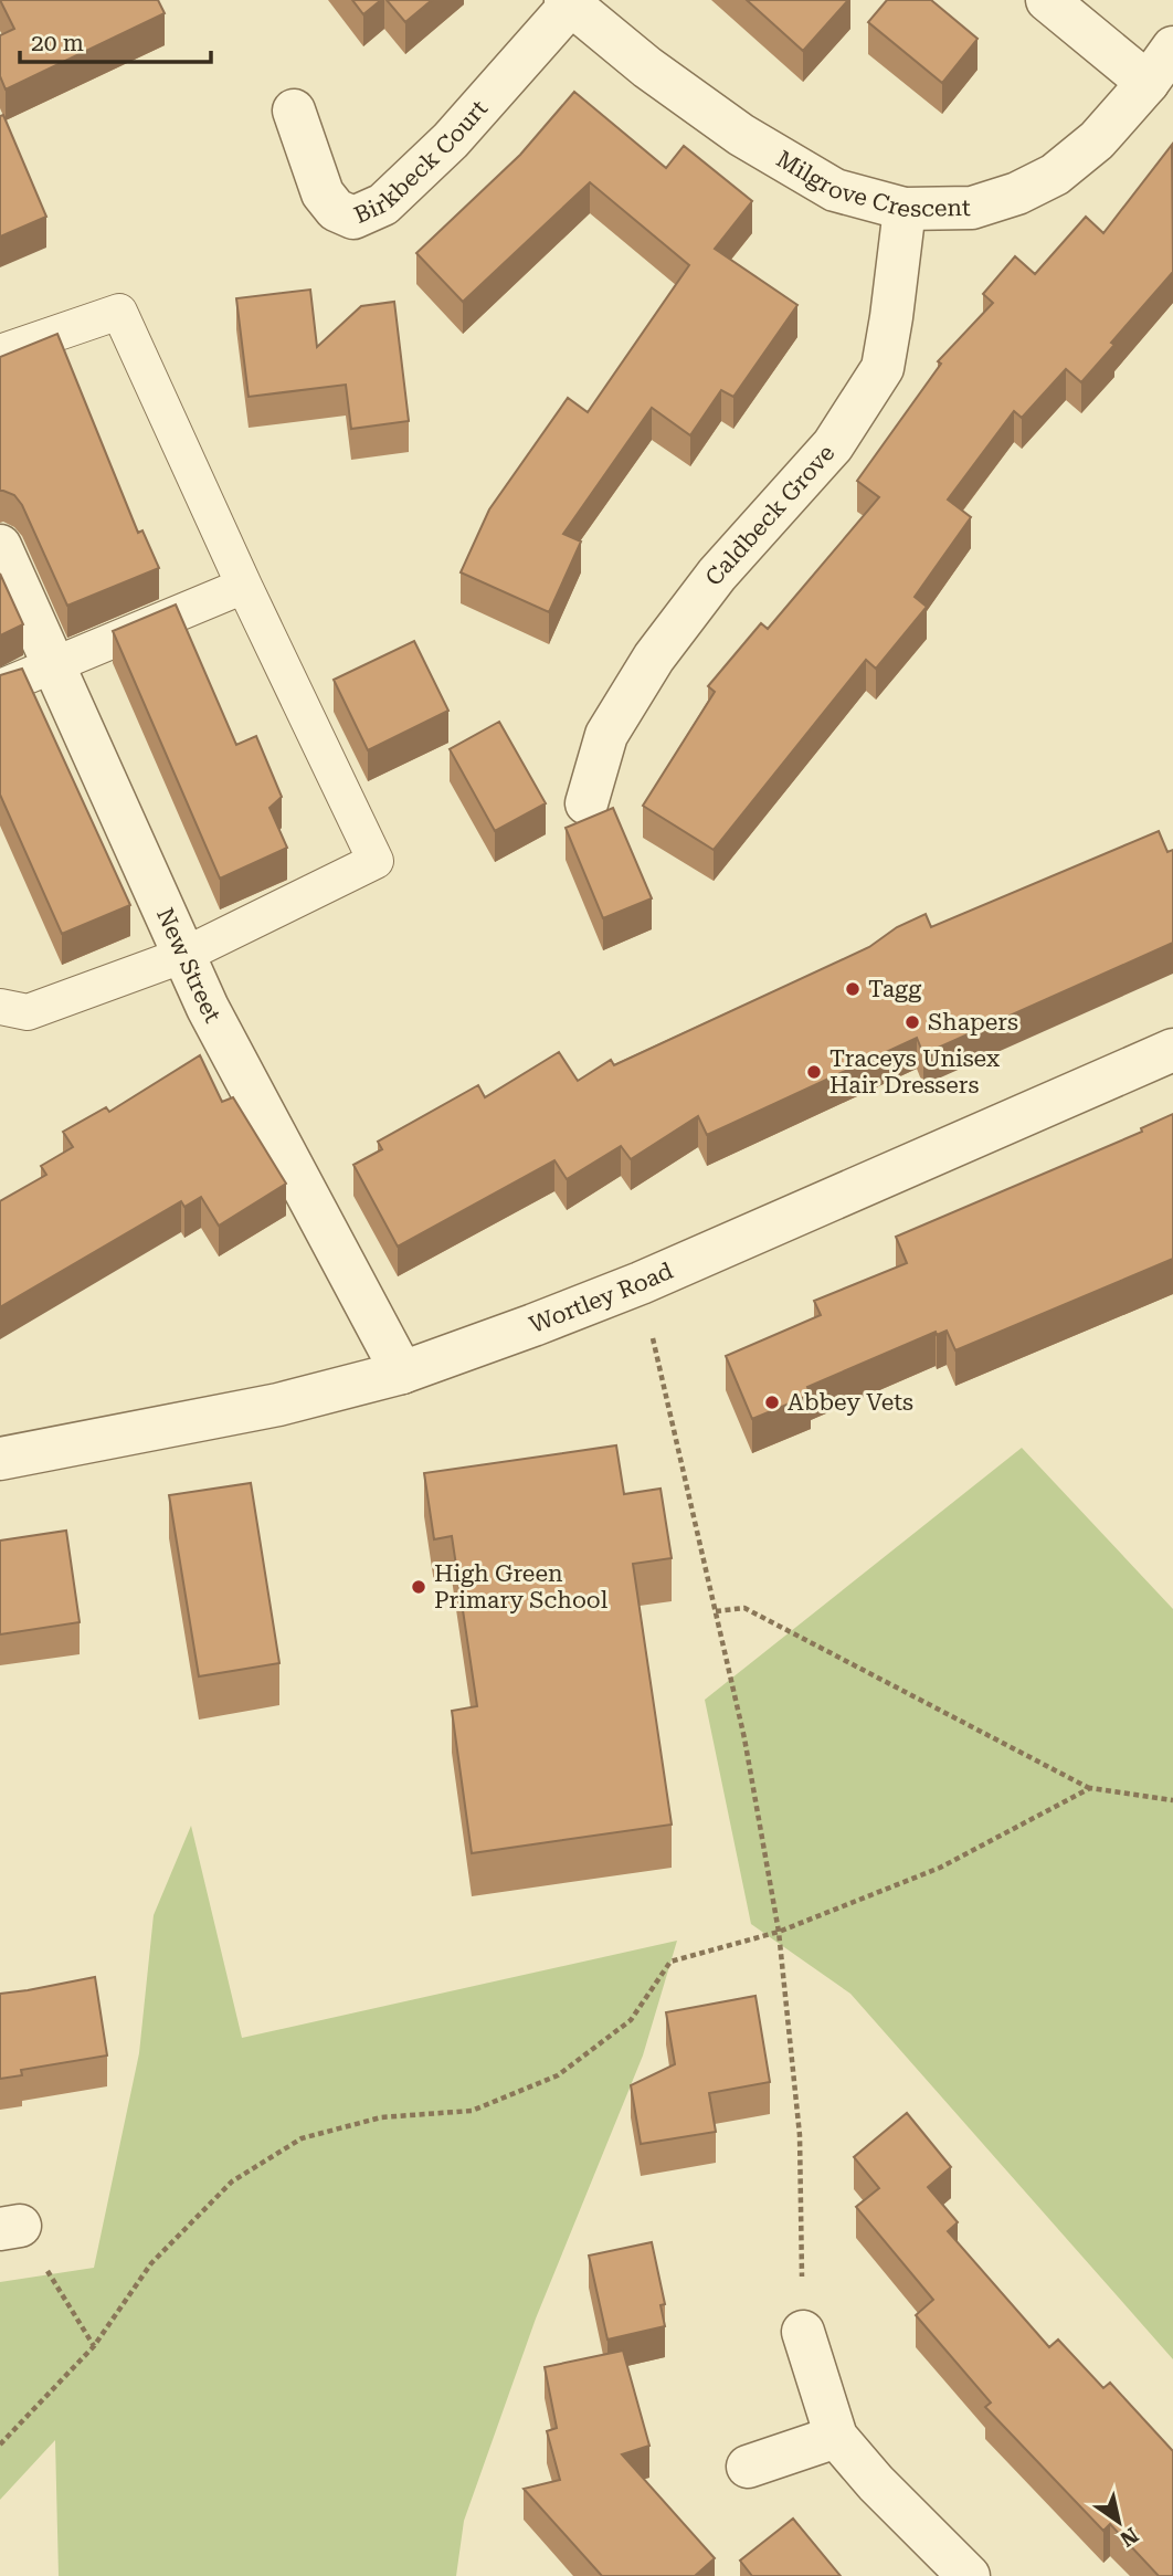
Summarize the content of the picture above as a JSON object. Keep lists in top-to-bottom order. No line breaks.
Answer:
{"streets":{"street":["Birkbeck Court","Milgrove Crescent","Caldbeck Grove","New Street","Wortley Road"]},"crossings":[["Birkbeck Court","Milgrove Crescent"],["Milgrove Crescent","Caldbeck Grove"],["New Street","Wortley Road"]],"places":["Tagg","Shapers","Traceys Unisex Hair Dressers","Abbey Vets","High Green Primary School"],"scale_bar":"20 m","north":"bottom right"}
